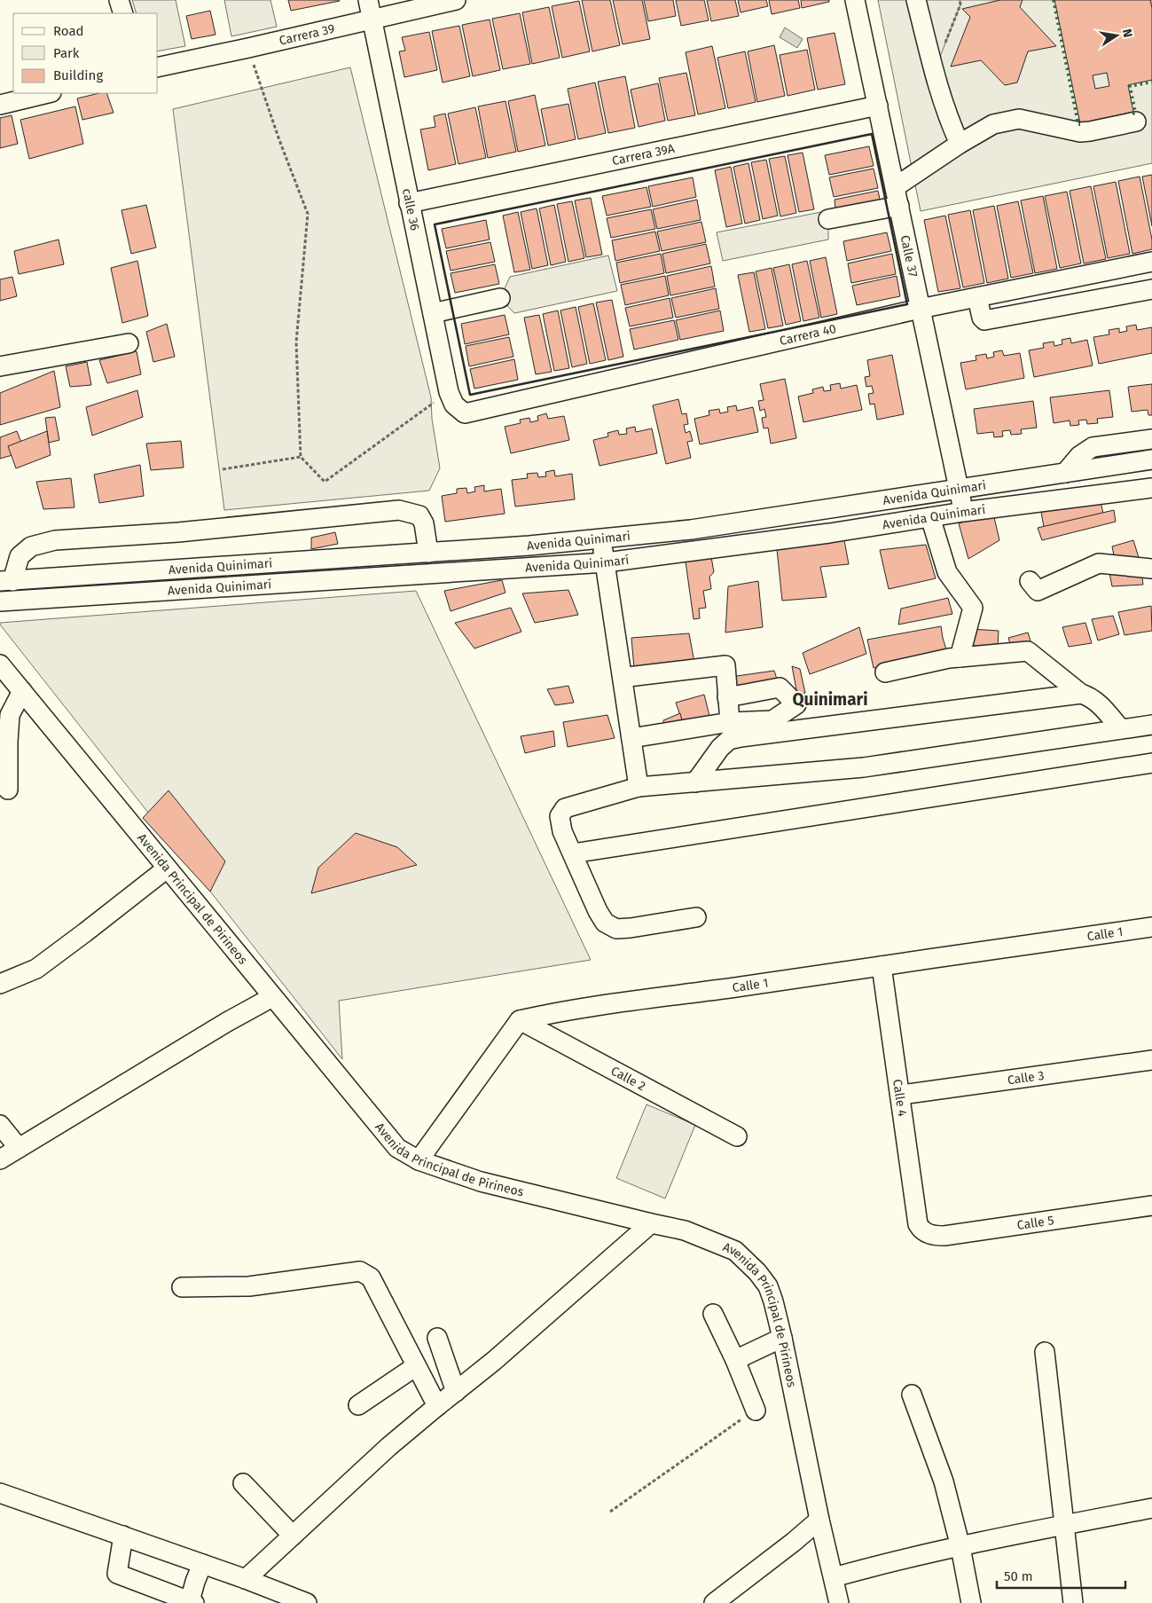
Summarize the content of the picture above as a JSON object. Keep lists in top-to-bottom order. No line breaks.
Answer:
{"streets":{"street":["Carrera 39","Carrera 39A","calle 36","Calle 37","Carrera 40","Avenida Quinimari","Avenida Quinimarí","Avenida Principal de Pirineos","Calle 1","Calle 3","Calle 2","Calle 4","Calle 5"]},"crossings":[["Carrera 39","calle 36"],["Carrera 39A","calle 36"],["Carrera 39A","Calle 37"],["calle 36","Carrera 40"],["Calle 37","Carrera 40"],["Calle 37","Avenida Quinimari"],["Calle 37","Avenida Quinimarí"],["Calle 1","Calle 2"],["Calle 1","Calle 4"],["Calle 3","Calle 4"],["Calle 4","Calle 5"]],"districts":["Quinimari"],"legend":["Road","Park","Building"],"scale_bar":"50 m","north":"right"}
